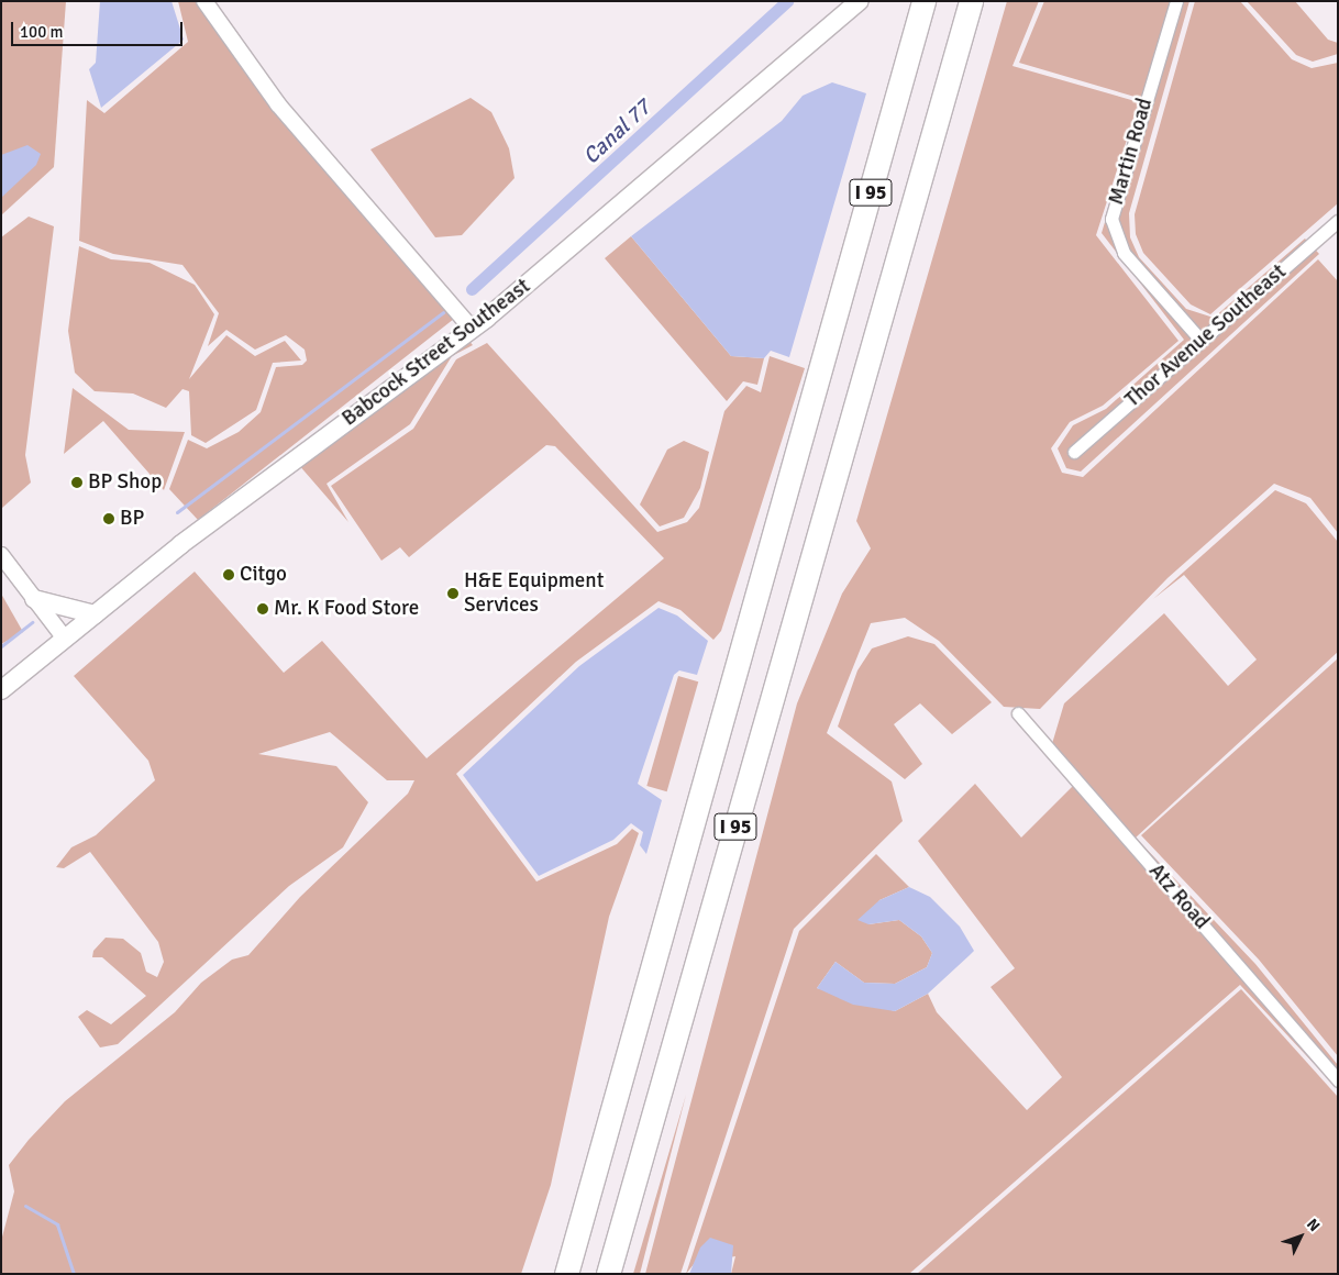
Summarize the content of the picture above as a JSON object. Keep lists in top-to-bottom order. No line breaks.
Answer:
{"streets":{"highway":["I 95"],"main road":["Babcock Street Southeast"],"street":["Martin Road","Thor Avenue Southeast","Atz Road"]},"crossings":[["Martin Road","Thor Avenue Southeast"]],"water":["Canal 77"],"places":["BP Shop","BP","Citgo","H&E Equipment Services","Mr. K Food Store"],"scale_bar":"100 m","north":"top right"}
